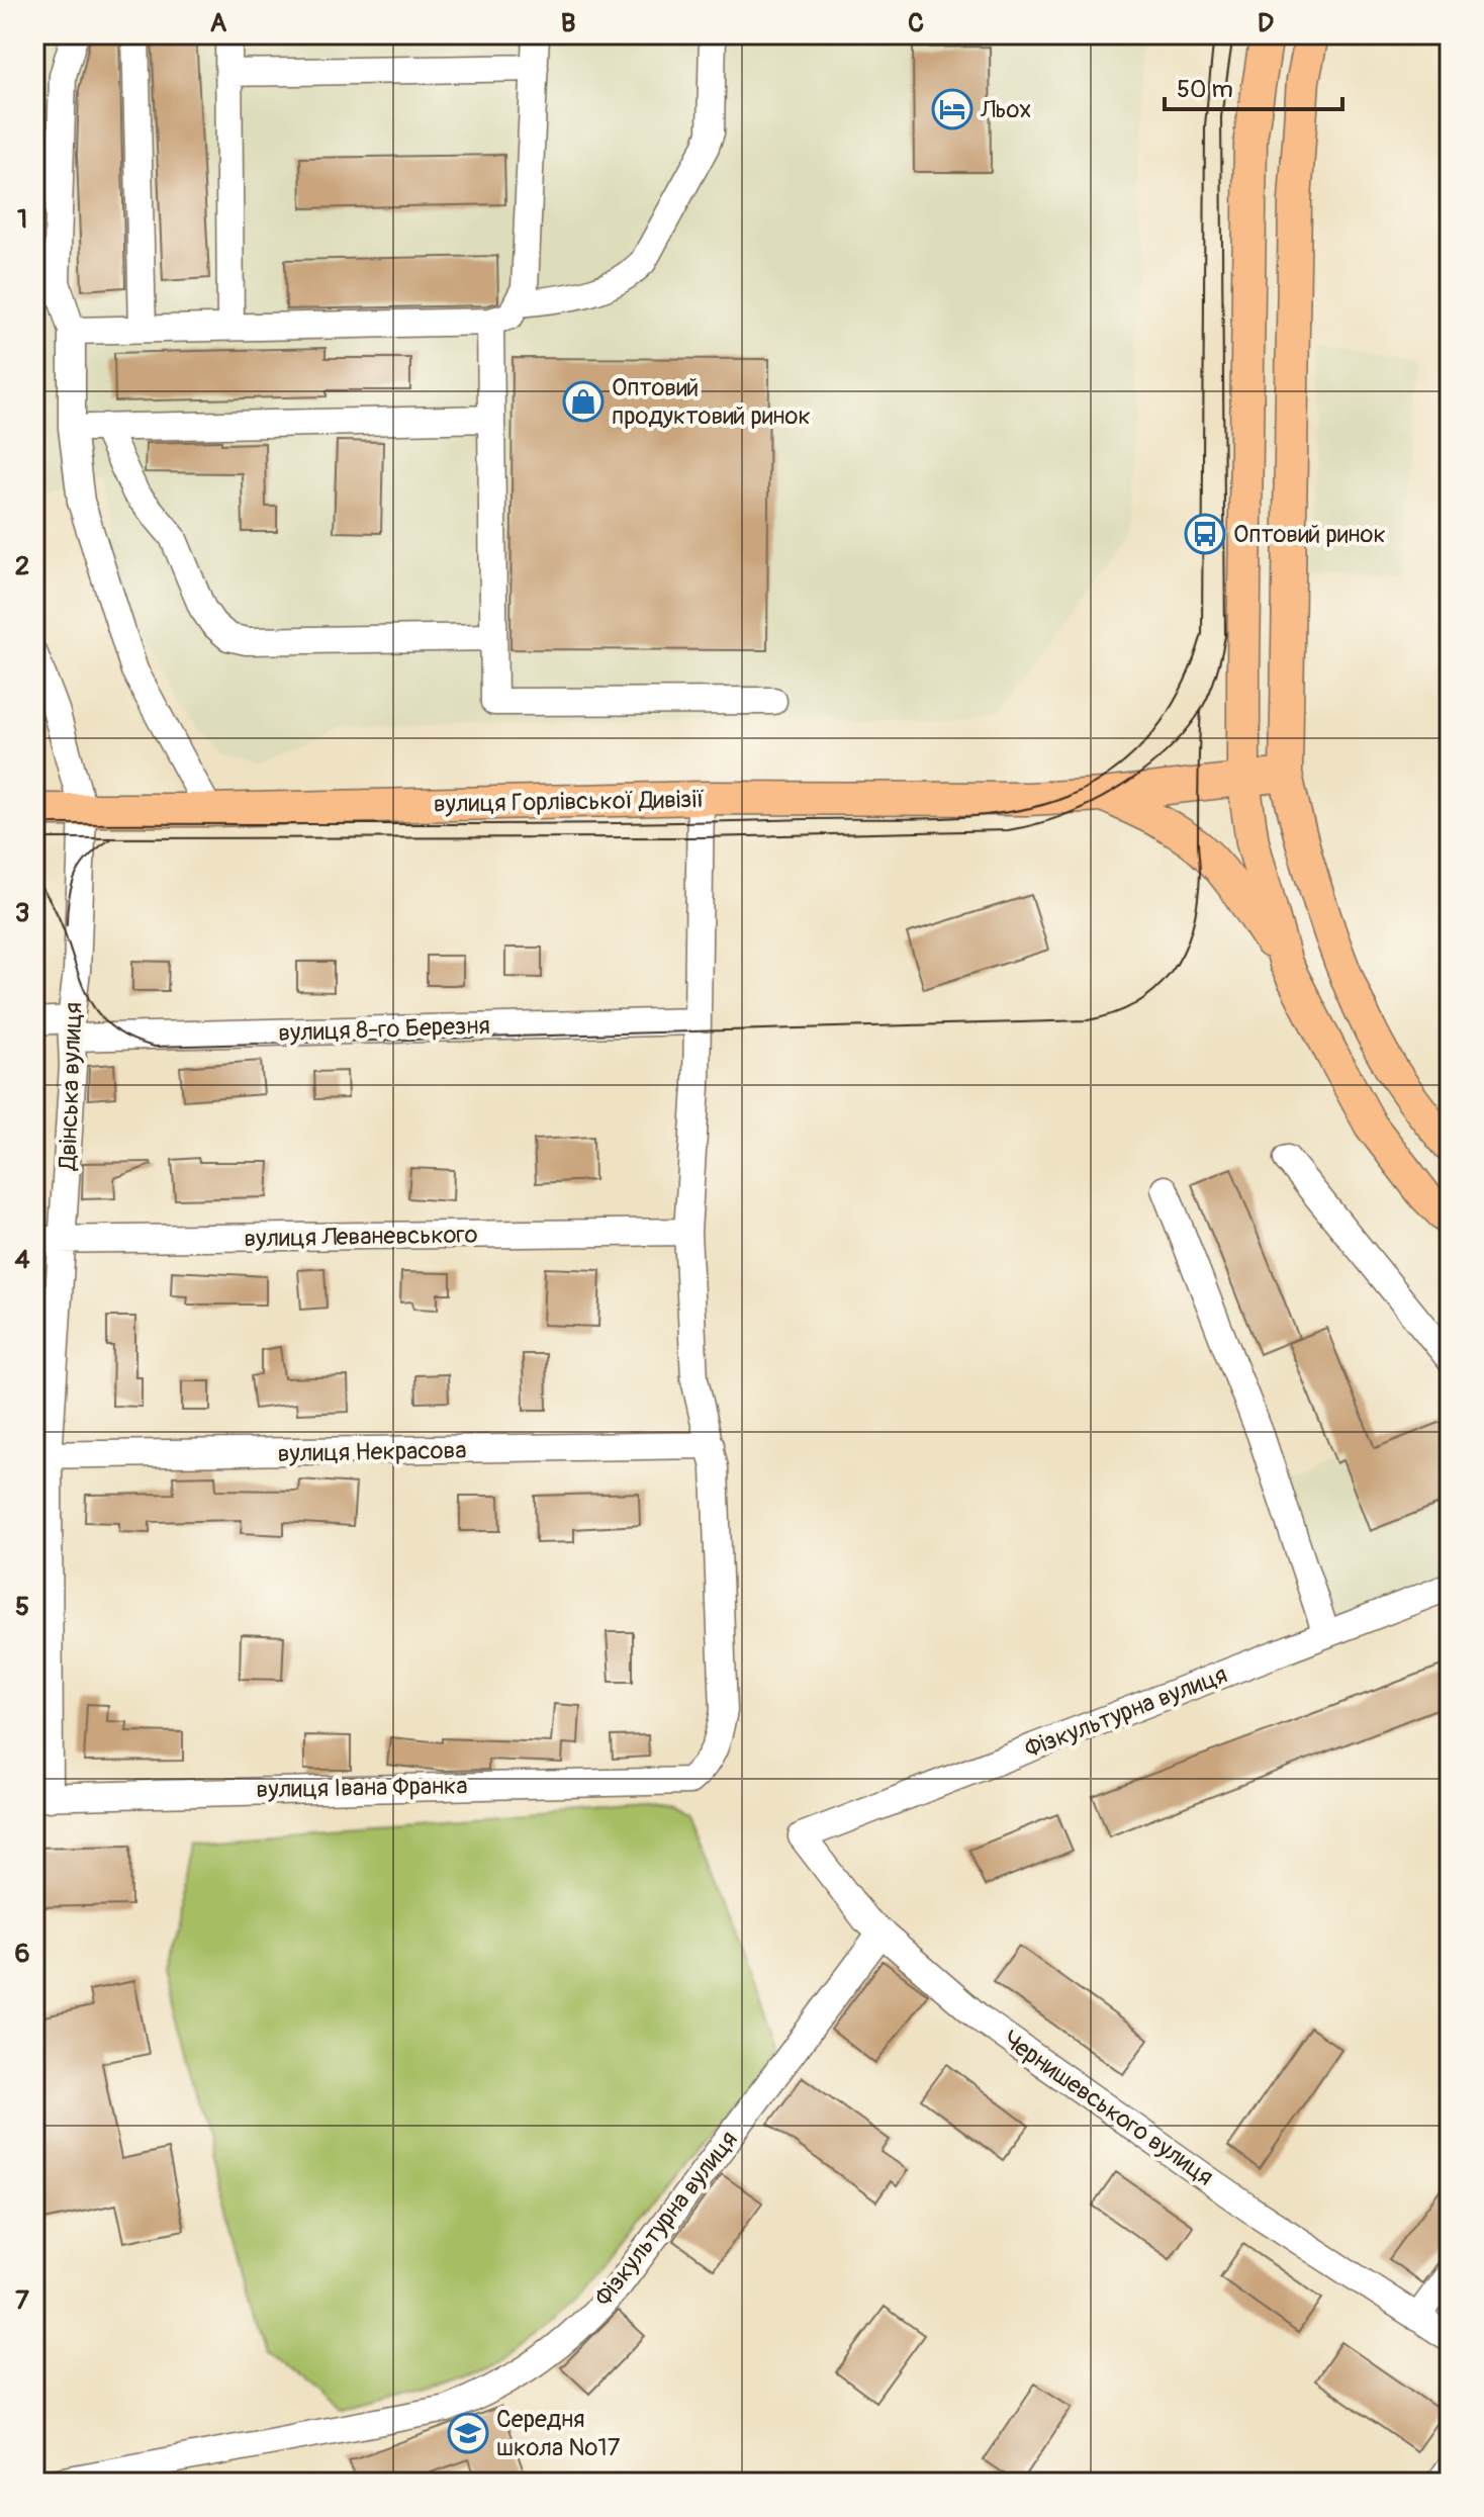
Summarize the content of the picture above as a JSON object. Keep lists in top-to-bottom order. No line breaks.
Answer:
{"streets":{"main road":["вулиця Горлівської Дивізії"],"street":["вулиця 8-го Березня","Двінська вулиця","вулиця Леваневського","вулиця Некрасова","Фізкультурна вулиця","вулиця Івана Франка","Чернишевського вулиця"]},"crossings":[["вулиця Горлівської Дивізії","Двінська вулиця"],["вулиця 8-го Березня","Двінська вулиця"],["Двінська вулиця","вулиця Леваневського"],["Двінська вулиця","вулиця Некрасова"],["Двінська вулиця","вулиця Івана Франка"],["вулиця Некрасова","вулиця Івана Франка"],["Фізкультурна вулиця","Чернишевського вулиця"]],"places":{"hotel":["Льох"],"shop":["Оптовий продуктовий ринок"],"bus stop":["Оптовий ринок"],"school or university":["Середня школа №17"]},"scale_bar":"50 m","grid":{"columns":["A","B","C","D"],"rows":["1","2","3","4","5","6","7"]}}
